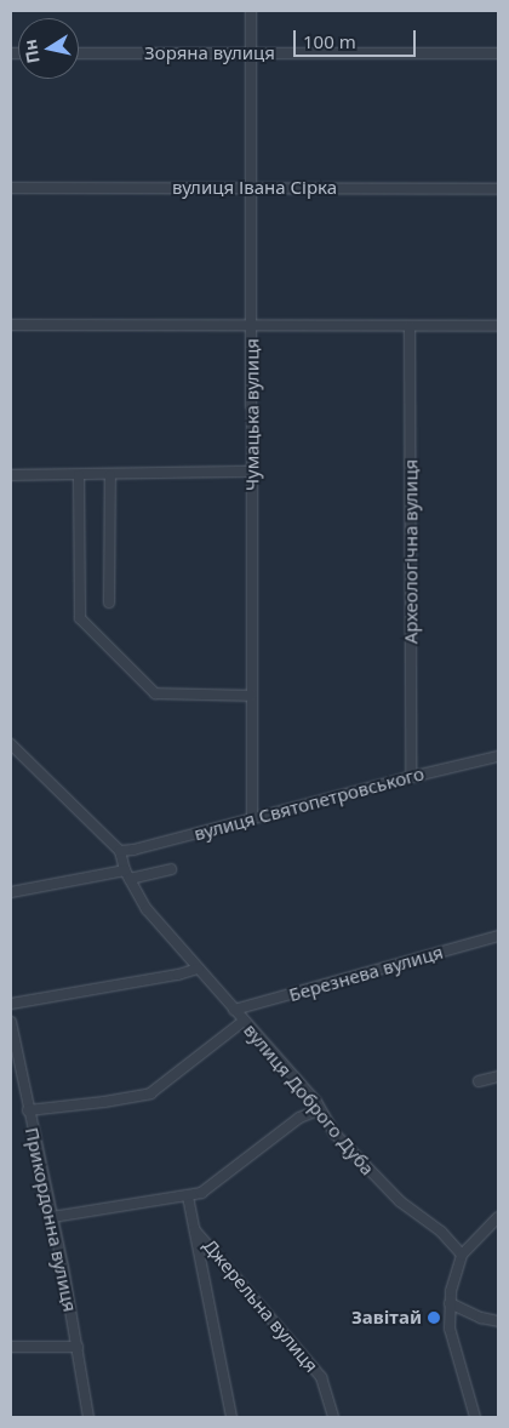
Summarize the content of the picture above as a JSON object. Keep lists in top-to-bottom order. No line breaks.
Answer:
{"streets":{"street":["Зоряна вулиця","вулиця Івана Сірка","Чумацька вулиця","Археологічна вулиця","вулиця Святопетровського","Березнева вулиця","вулиця Доброго Дуба","Прикордонна вулиця","Джерельна вулиця"]},"crossings":[["Зоряна вулиця","Чумацька вулиця"],["вулиця Івана Сірка","Чумацька вулиця"],["Чумацька вулиця","вулиця Святопетровського"],["Археологічна вулиця","вулиця Святопетровського"],["вулиця Святопетровського","вулиця Доброго Дуба"],["Березнева вулиця","вулиця Доброго Дуба"]],"places":["Завітай"],"scale_bar":"100 m","north":"left"}
